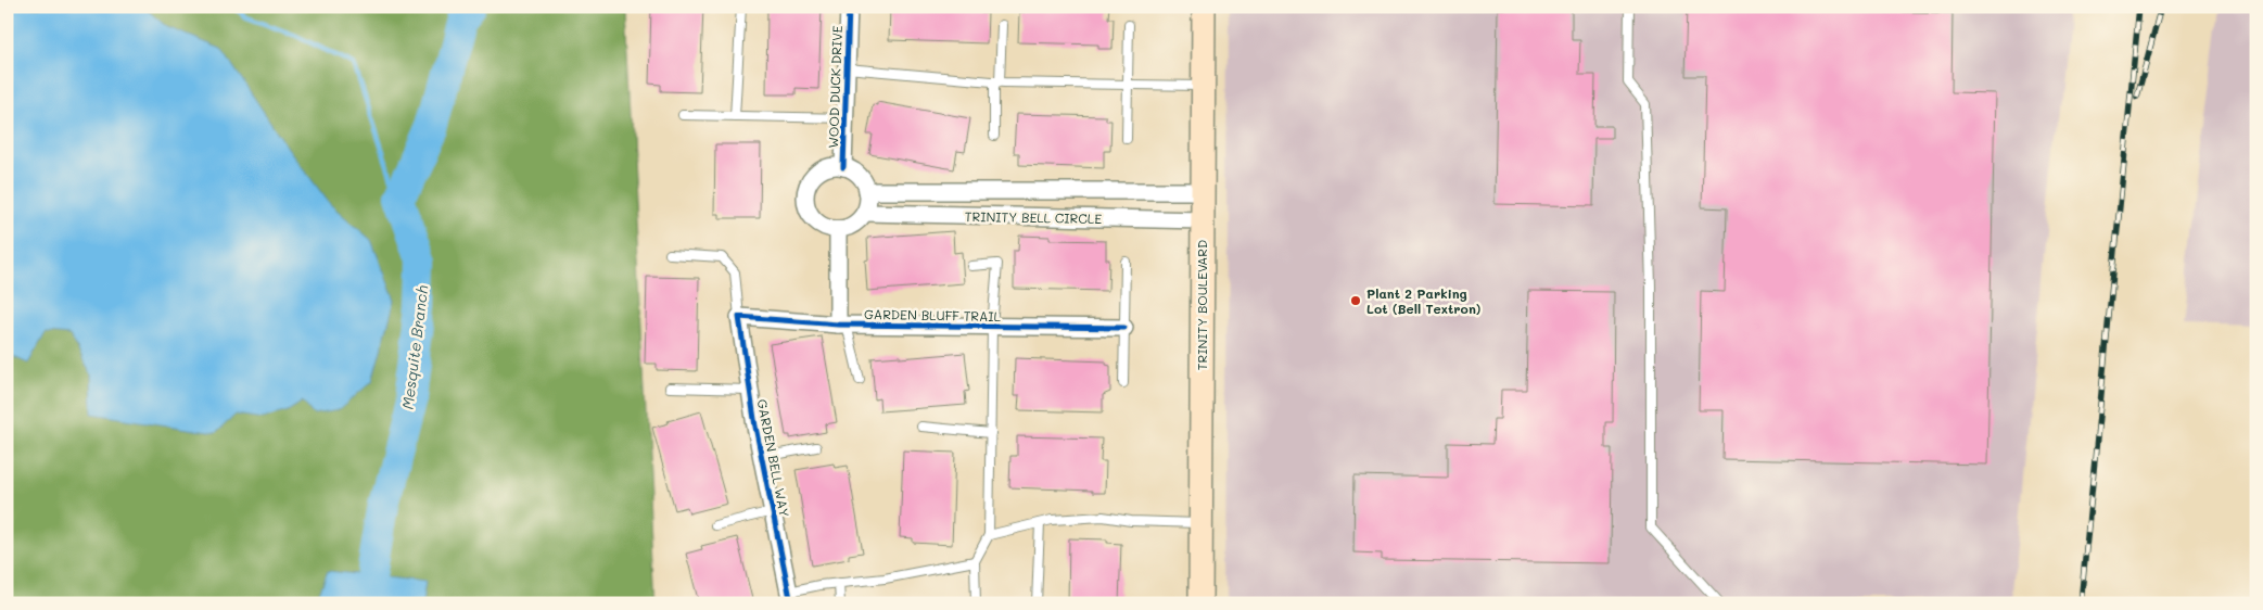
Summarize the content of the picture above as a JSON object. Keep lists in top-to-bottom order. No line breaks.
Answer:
{"streets":{"main road":["TRINITY BOULEVARD"],"street":["WOOD DUCK DRIVE","TRINITY BELL CIRCLE","GARDEN BLUFF TRAIL","GARDEN BELL WAY"]},"crossings":[["WOOD DUCK DRIVE","TRINITY BELL CIRCLE"],["TRINITY BELL CIRCLE","TRINITY BOULEVARD"],["GARDEN BLUFF TRAIL","GARDEN BELL WAY"]],"water":["Mesquite Branch"],"places":["Plant 2 Parking Lot (Bell Textron)"]}
